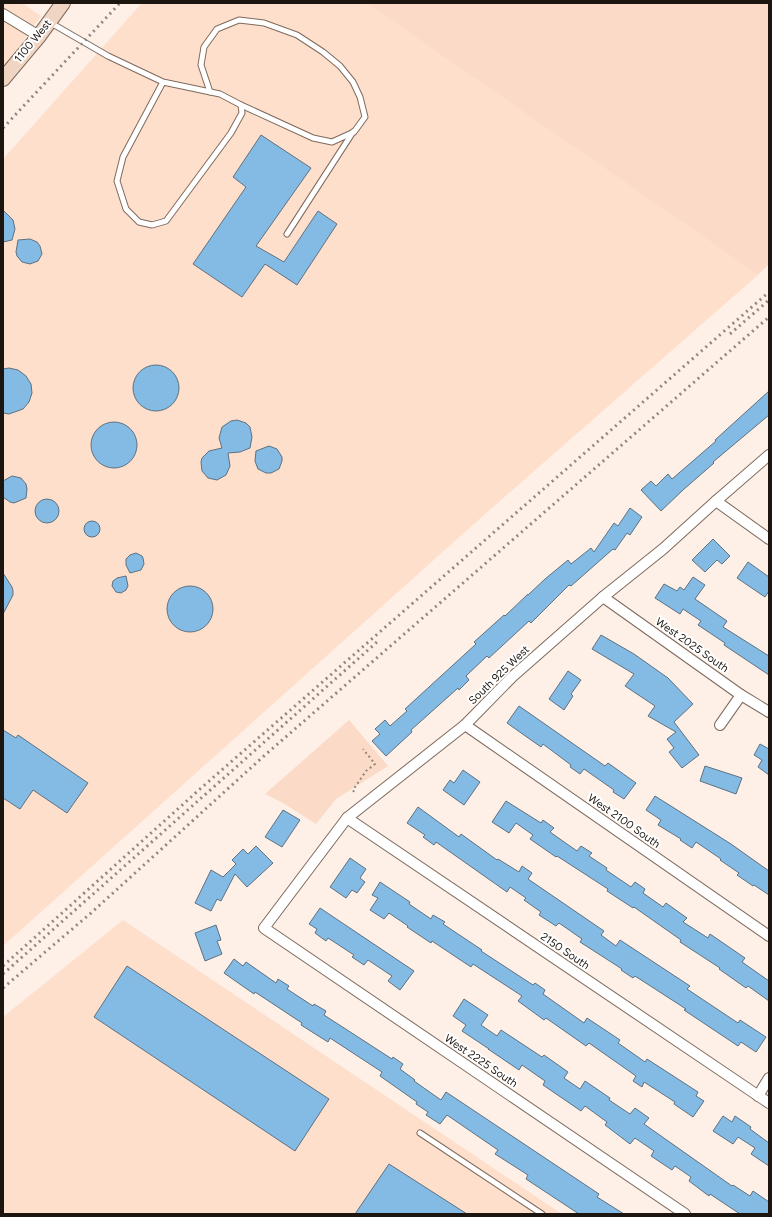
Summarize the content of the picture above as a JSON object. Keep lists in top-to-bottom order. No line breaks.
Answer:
{"streets":{"street":["1100 West","West 2025 South","South 925 West","West 2100 South","2150 South","West 2225 South"]},"crossings":[["West 2025 South","South 925 West"],["South 925 West","West 2100 South"],["South 925 West","2150 South"],["South 925 West","West 2225 South"]]}
